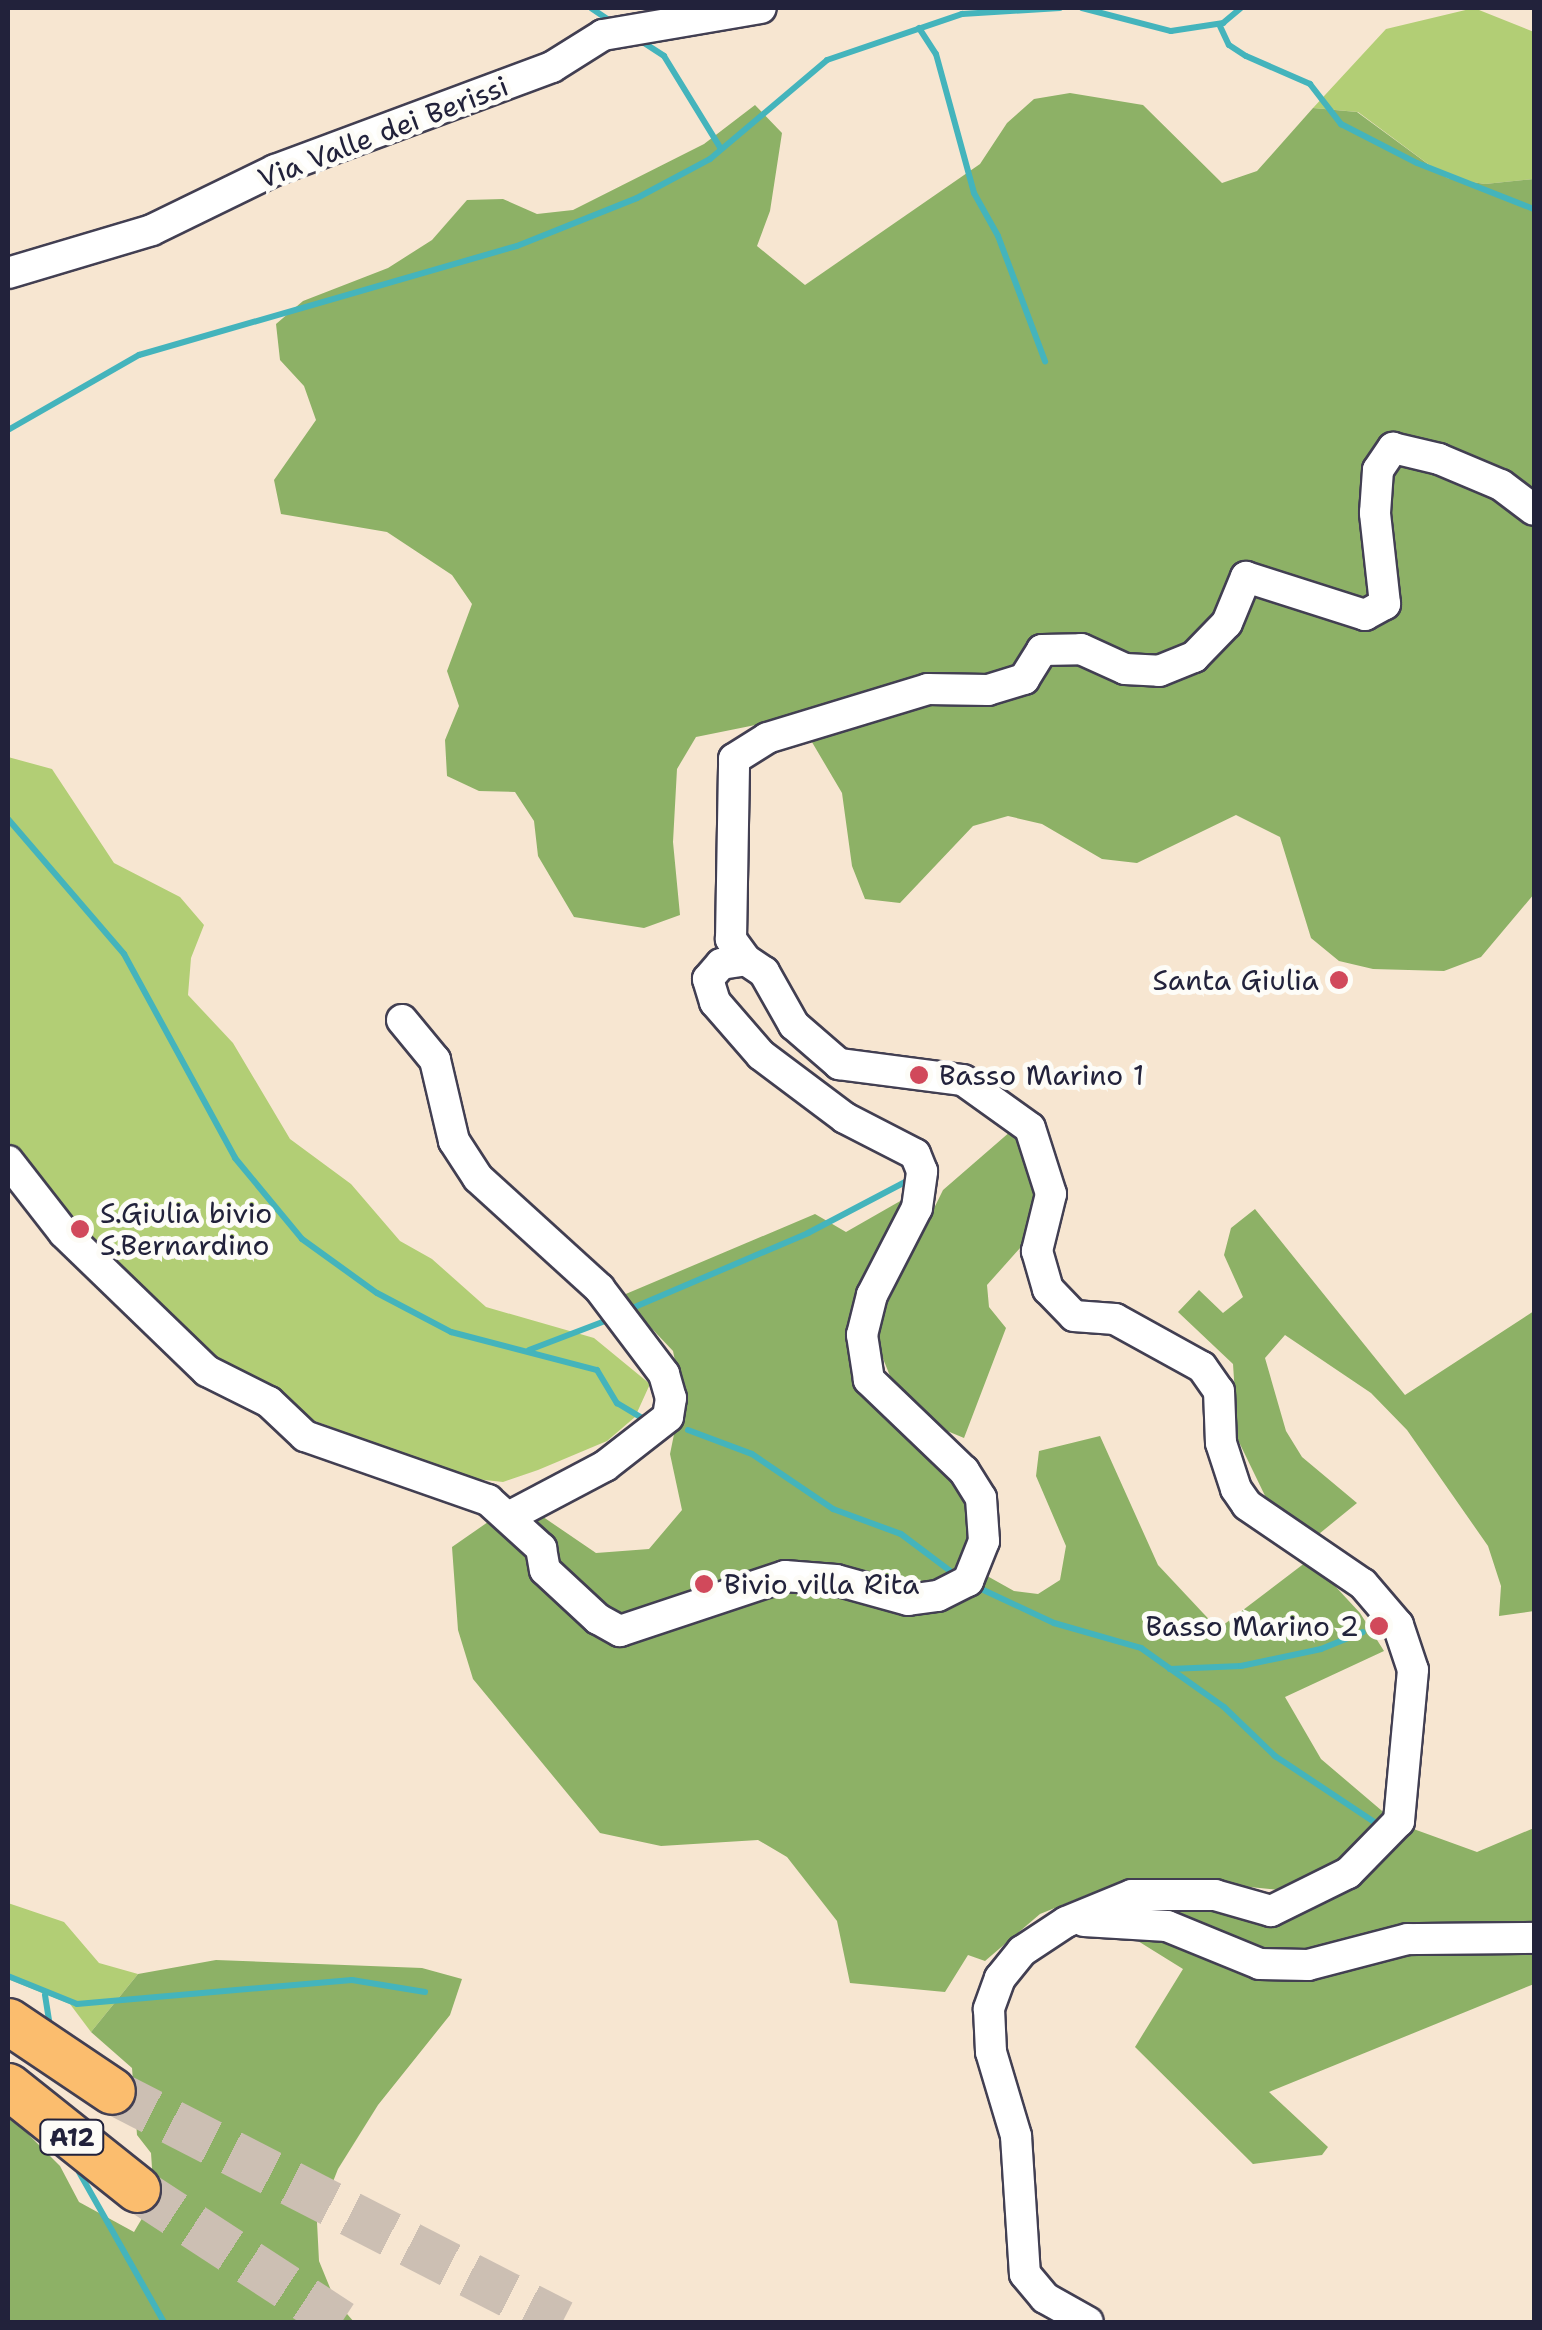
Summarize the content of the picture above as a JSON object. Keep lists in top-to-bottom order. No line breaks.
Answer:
{"streets":{"highway":["A12"],"street":["Via Valle dei Berissi"]},"places":["Santa Giulia","Basso Marino 1","S.Giulia bivio S.Bernardino","Bivio villa Rita","Basso Marino 2"]}
